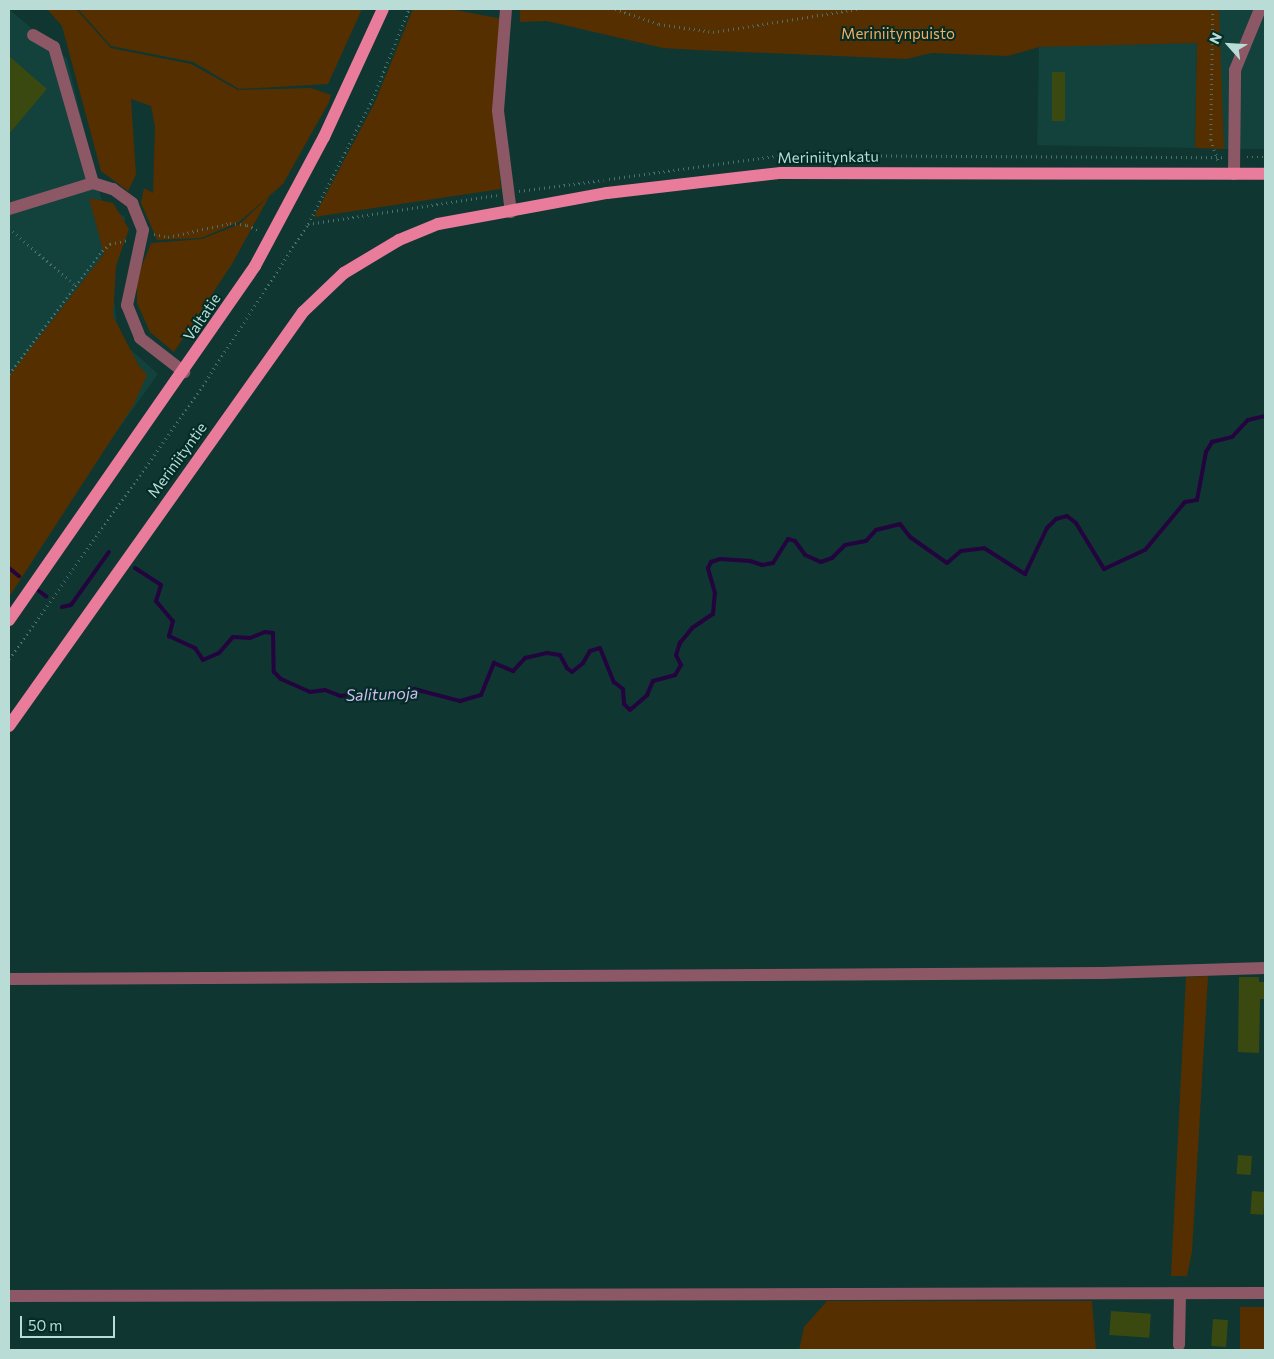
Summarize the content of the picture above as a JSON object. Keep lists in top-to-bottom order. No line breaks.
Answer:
{"streets":{"main road":["Meriniitynkatu","Valtatie","Meriniityntie"]},"crossings":[["Meriniitynkatu","Meriniityntie"]],"water":["Salitunoja"],"parks":["Meriniitynpuisto"],"scale_bar":"50 m","north":"top left"}
